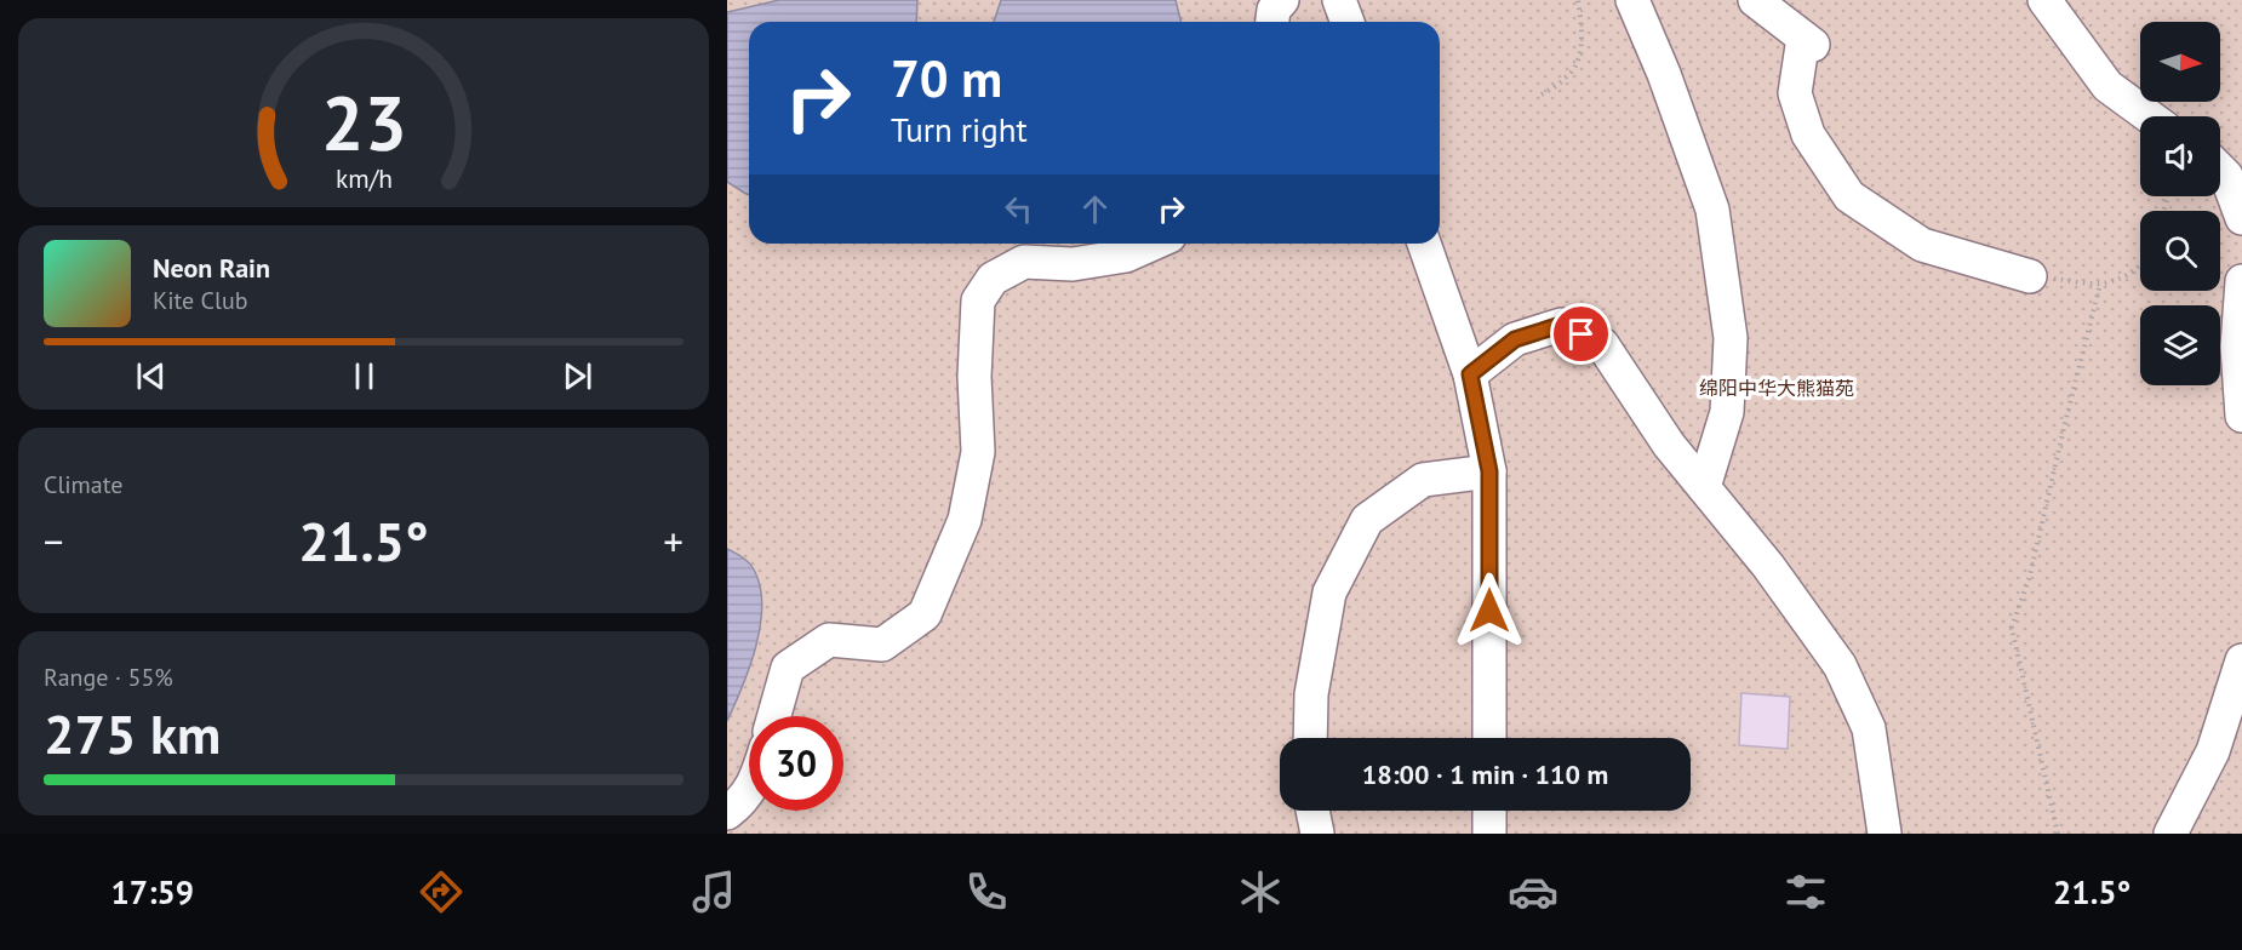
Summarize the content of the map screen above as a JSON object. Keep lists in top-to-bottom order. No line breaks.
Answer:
{"parks":["绵阳中华大熊猫苑"],"north":"right","page":{"turn":["70 m","Turn right"],"song":["Neon Rain","Kite Club"],"tile":["Climate",["Range · 55%","275 km"]],"heat":["−","21.5°","+"],"limit":"30","trip":"18:00 · 1 min · 110 m","tabs":["17:59","21.5°"],"gauge":["23","km/h"]}}
